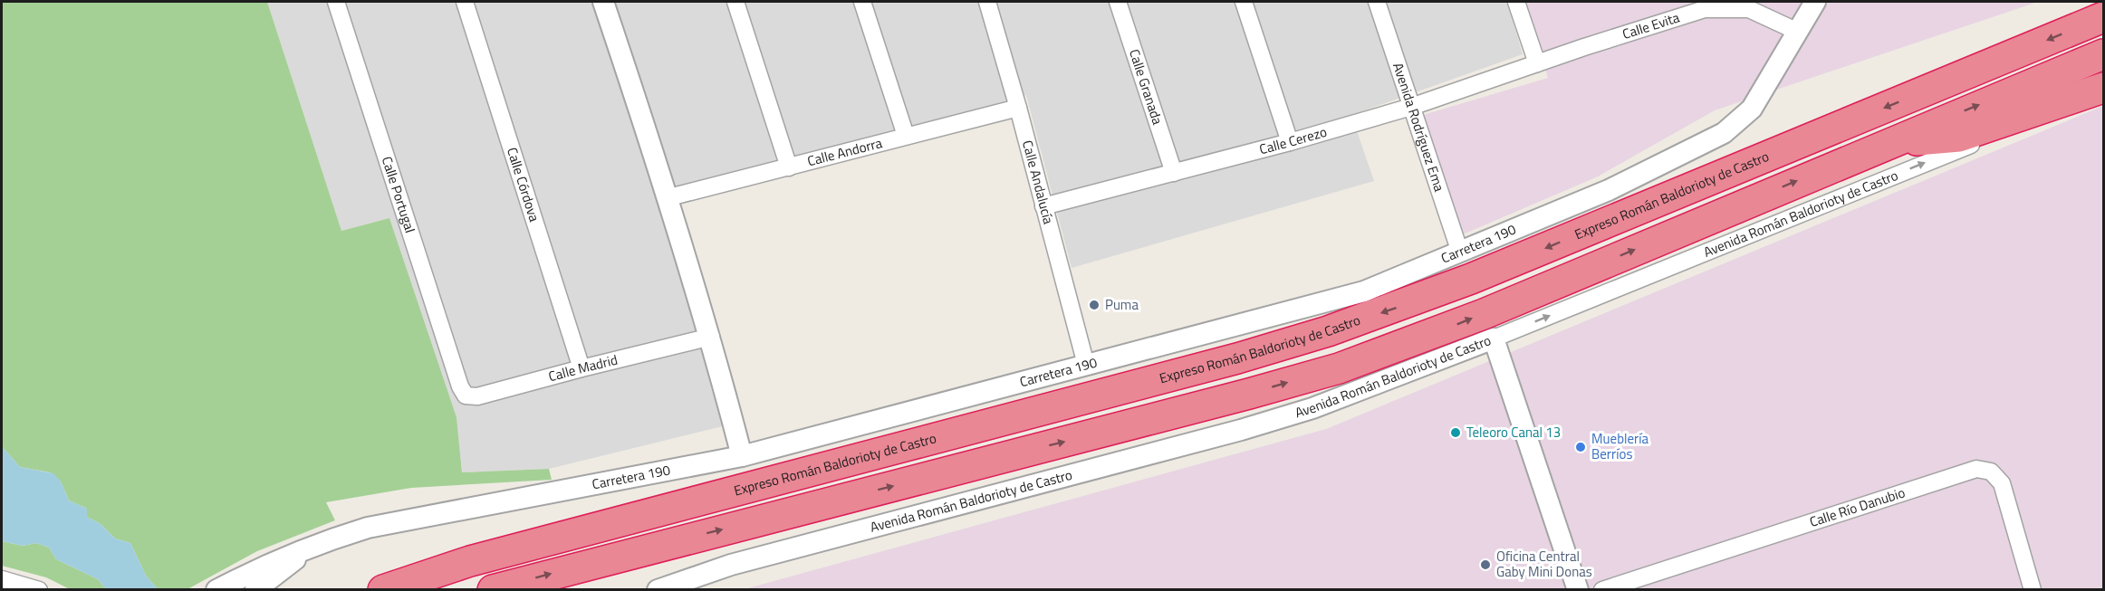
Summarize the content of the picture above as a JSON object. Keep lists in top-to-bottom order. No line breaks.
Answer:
{"streets":{"highway":["Expreso Román Baldorioty de Castro"],"street":["Calle Evita","Calle Granada","Avenida Rodríguez Ema","Calle Cerezo","Calle Andorra","Calle Andalucía","Calle Córdova","Calle Portugal","Avenida Román Baldorioty de Castro","Carretera 190","Calle Madrid","Calle Río Danubio"]},"crossings":[["Calle Evita","Calle Cerezo"],["Calle Evita","Carretera 190"],["Calle Granada","Calle Cerezo"],["Avenida Rodríguez Ema","Calle Cerezo"],["Avenida Rodríguez Ema","Carretera 190"],["Calle Cerezo","Calle Andalucía"],["Calle Andorra","Calle Andalucía"],["Calle Andalucía","Carretera 190"],["Calle Córdova","Calle Madrid"],["Calle Portugal","Calle Madrid"]],"one_way":["Avenida Román Baldorioty de Castro"],"places":["Puma","Teleoro Canal 13","Mueblería Berríos","Oficina Central Gaby Mini Donas"]}
